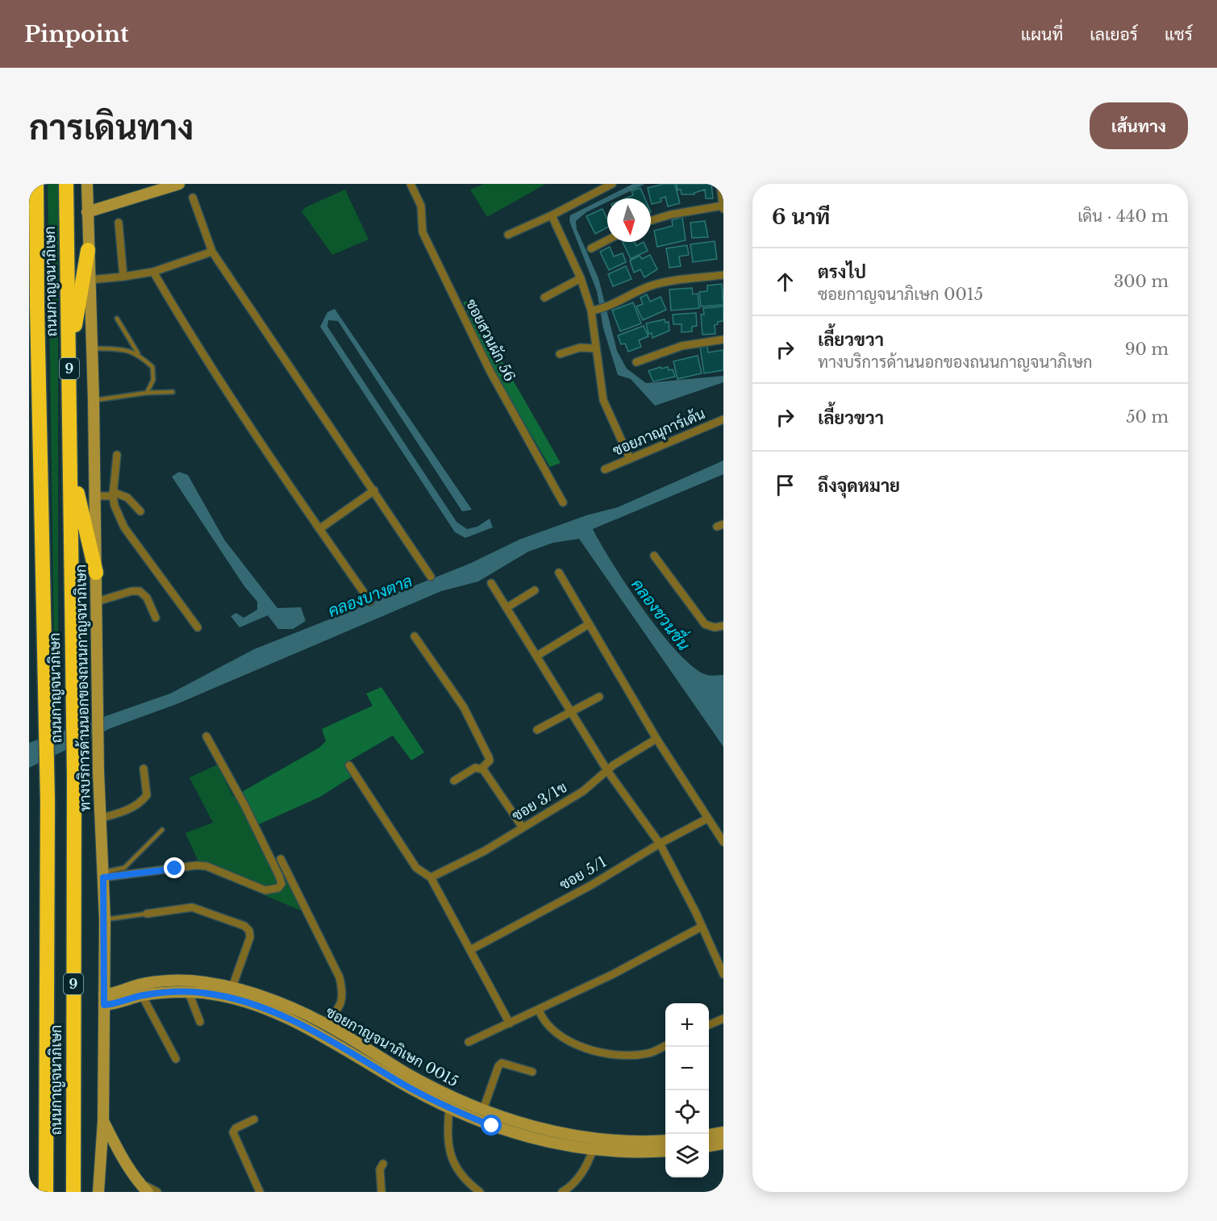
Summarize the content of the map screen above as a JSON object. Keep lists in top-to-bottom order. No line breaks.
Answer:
{"streets":{"highway":["ถนนกาญจนาภิเษก","9"],"street":["ซอยสวนผัก 56","ซอยภาณุการ์เด้น","ทางบริการด้านนอกของถนนกาญจนาภิเษก","ซอย 3/1ข","ซอย 5/1","ซอยกาญจนาภิเษก 0015"]},"crossings":[["ทางบริการด้านนอกของถนนกาญจนาภิเษก","ซอยกาญจนาภิเษก 0015"]],"water":["คลองบางตาล","คลองชวนชื่น"],"north":"bottom","page":{"header":"Pinpoint","nav":["แผนที่","เลเยอร์","แชร์"],"buttons":"เส้นทาง","title":"การเดินทาง","heading":["6 นาที","เดิน · 440 m"],"list":[["ตรงไป","ซอยกาญจนาภิเษก 0015","300 m"],["เลี้ยวขวา","ทางบริการด้านนอกของถนนกาญจนาภิเษก","90 m"],["เลี้ยวขวา","50 m"],"ถึงจุดหมาย"],"map_buttons":["+","−"]}}
